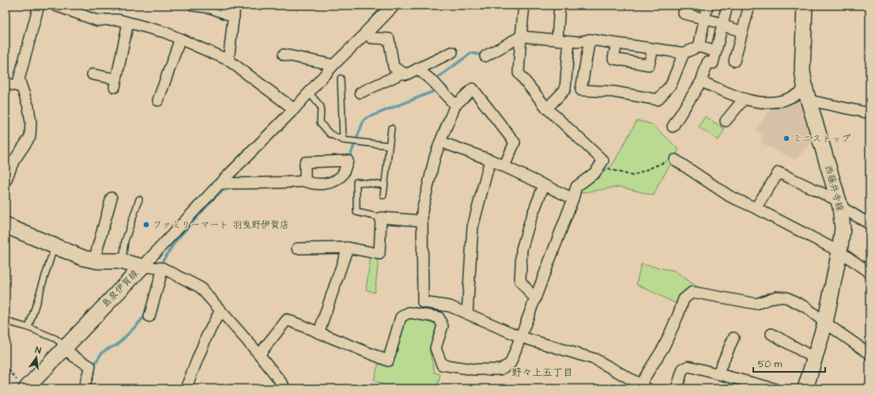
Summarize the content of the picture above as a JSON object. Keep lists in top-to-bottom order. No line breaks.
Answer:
{"streets":{"main road":["西藤井寺線","島泉伊賀線"]},"districts":["野々上五丁目"],"places":["ミニストップ","ファミリーマート 羽曳野伊賀店"],"scale_bar":"50 m","north":"top"}
